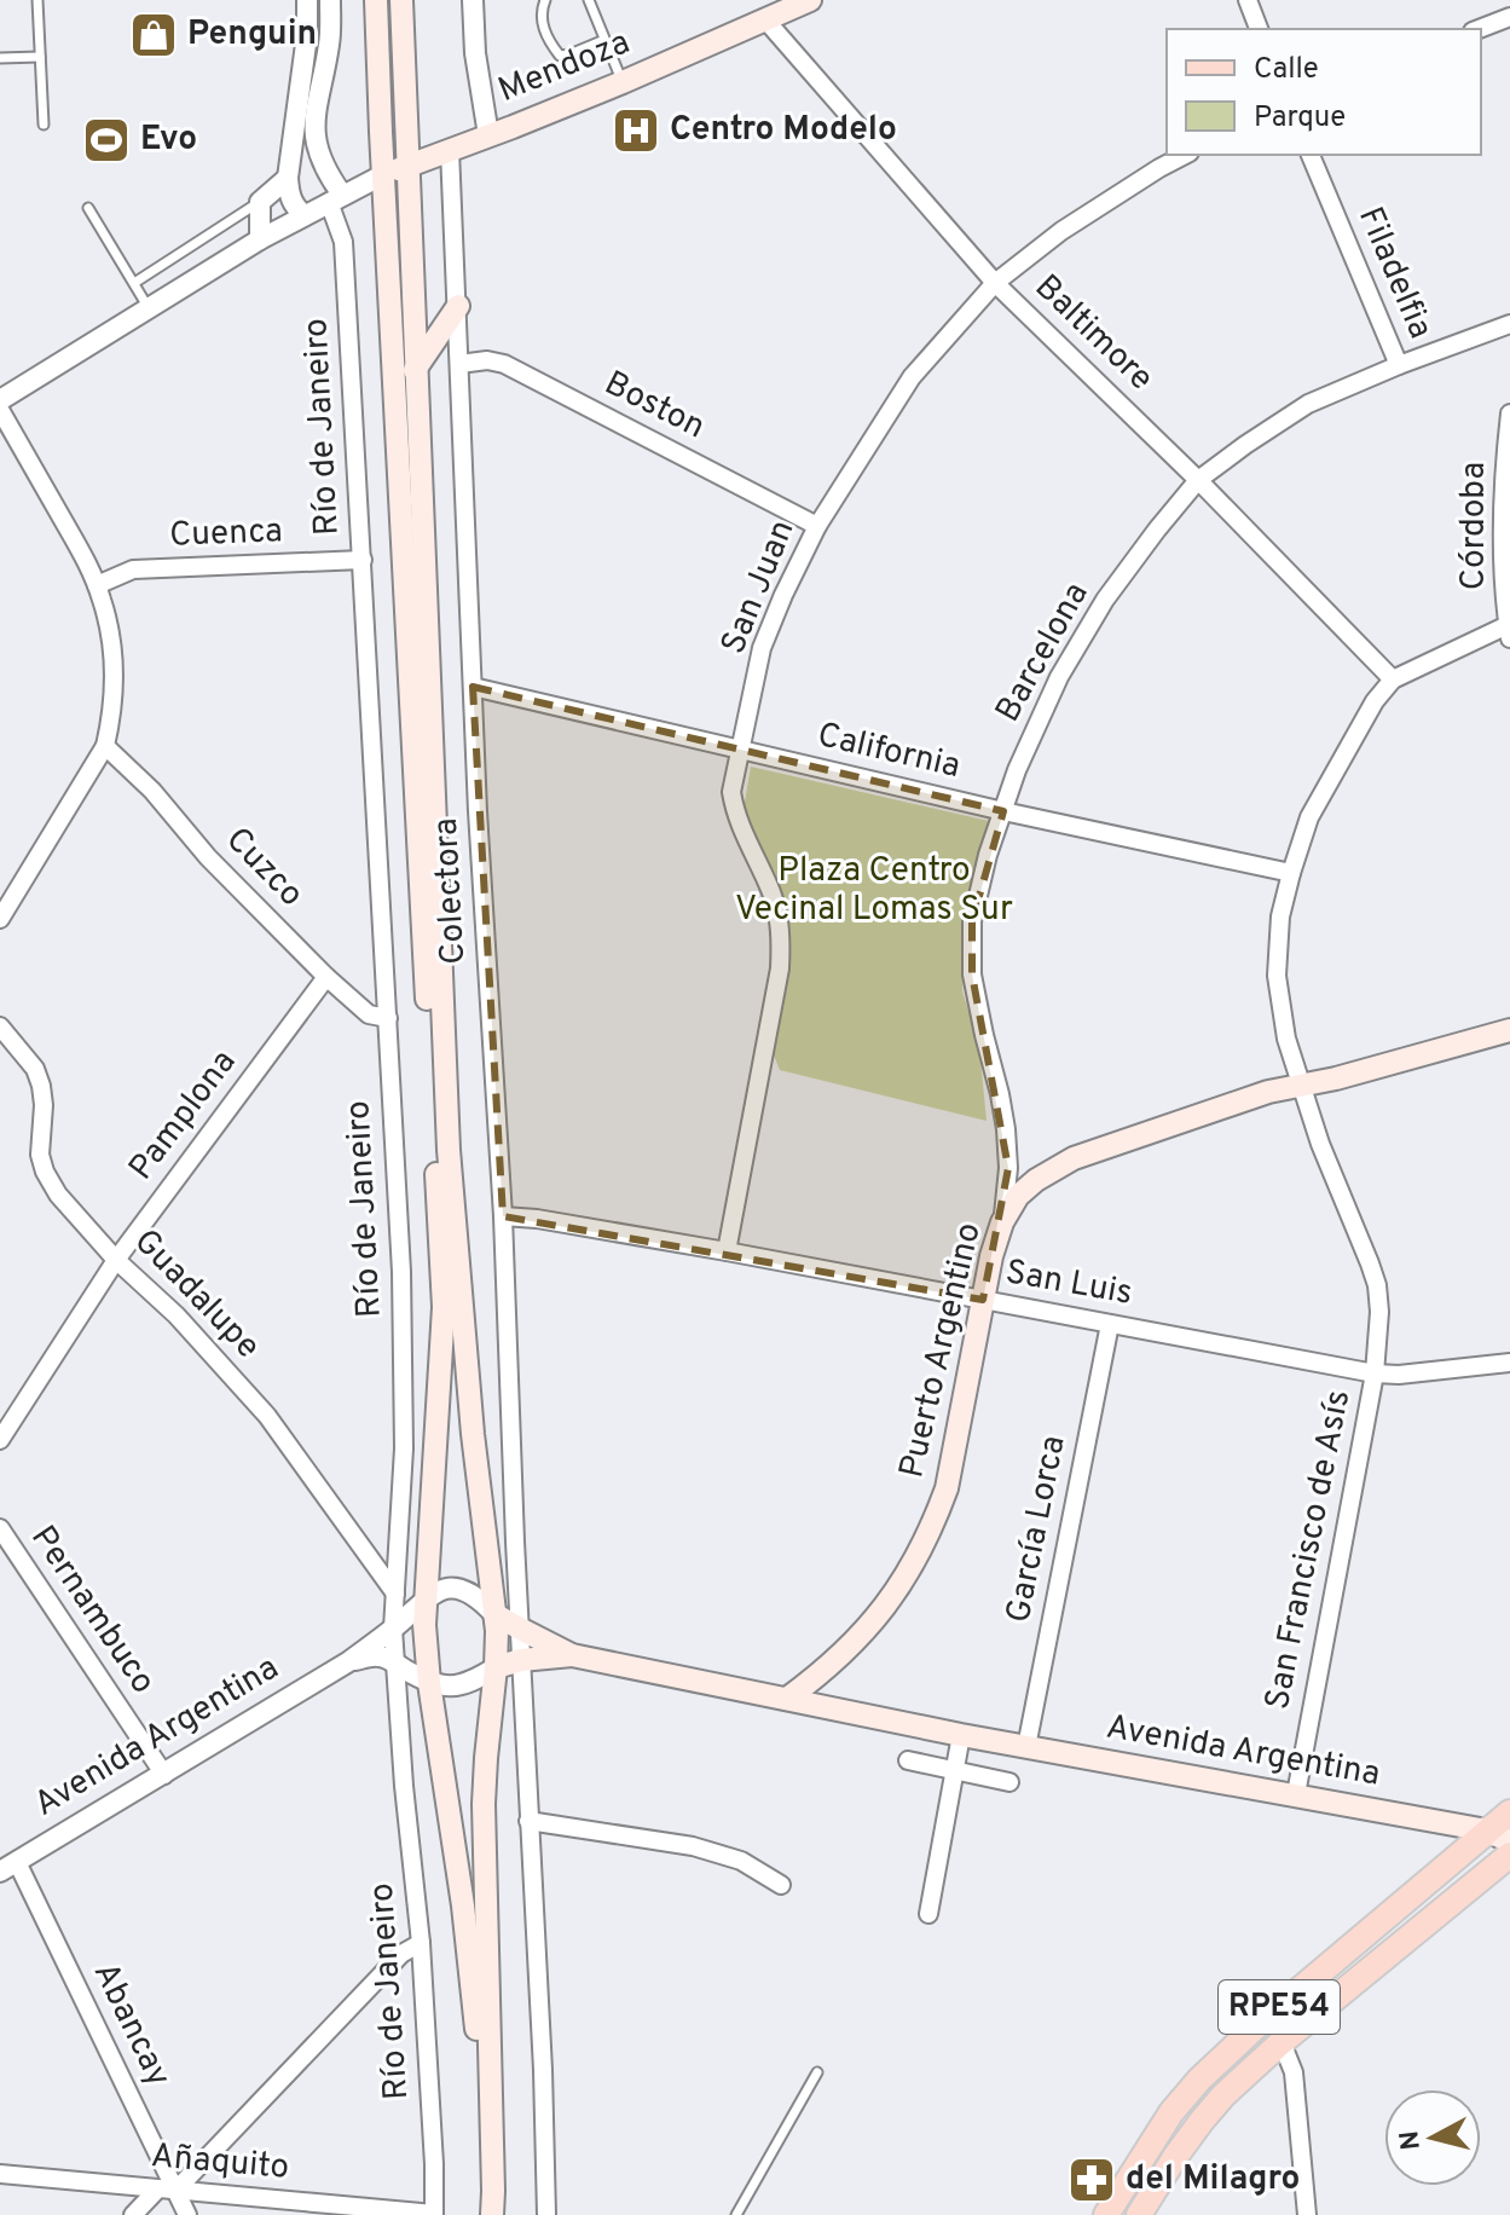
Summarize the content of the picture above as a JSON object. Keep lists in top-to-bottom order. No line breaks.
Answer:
{"streets":{"main road":["Mendoza","Puerto Argentino","Avenida Argentina","RPE54"],"street":["Filadelfia","Baltimore","Boston","Río de Janeiro","Córdoba","Cuenca","San Juan","Barcelona","California","Cuzco","Colectora","Pamplona","San Luis","Guadalupe","García Lorca","San Francisco de Asís","Pernambuco","Abancay","Añaquito"]},"crossings":[["Mendoza","Baltimore"],["Mendoza","Colectora"],["Filadelfia","Barcelona"],["Baltimore","San Juan"],["Baltimore","Barcelona"],["Boston","San Juan"],["Boston","Colectora"],["Río de Janeiro","Cuenca"],["Río de Janeiro","Cuzco"],["Río de Janeiro","Guadalupe"],["Río de Janeiro","Avenida Argentina"],["Río de Janeiro","Añaquito"],["San Juan","California"],["San Juan","San Luis"],["Barcelona","California"],["Barcelona","Puerto Argentino"],["California","Colectora"],["Cuzco","Pamplona"],["Colectora","San Luis"],["Colectora","Avenida Argentina"],["Pamplona","Guadalupe"],["San Luis","Puerto Argentino"],["San Luis","García Lorca"],["San Luis","San Francisco de Asís"],["Puerto Argentino","San Francisco de Asís"],["Puerto Argentino","Avenida Argentina"],["García Lorca","Avenida Argentina"],["San Francisco de Asís","Avenida Argentina"],["Pernambuco","Avenida Argentina"],["Avenida Argentina","RPE54"],["Avenida Argentina","Abancay"],["Abancay","Añaquito"]],"parks":["Plaza Centro Vecinal Lomas Sur"],"places":{"shop":["Penguin"],"hospital":["Centro Modelo"],"sports":["Evo"],"pharmacy":["del Milagro"]},"legend":["Calle","Parque"],"north":"left"}
